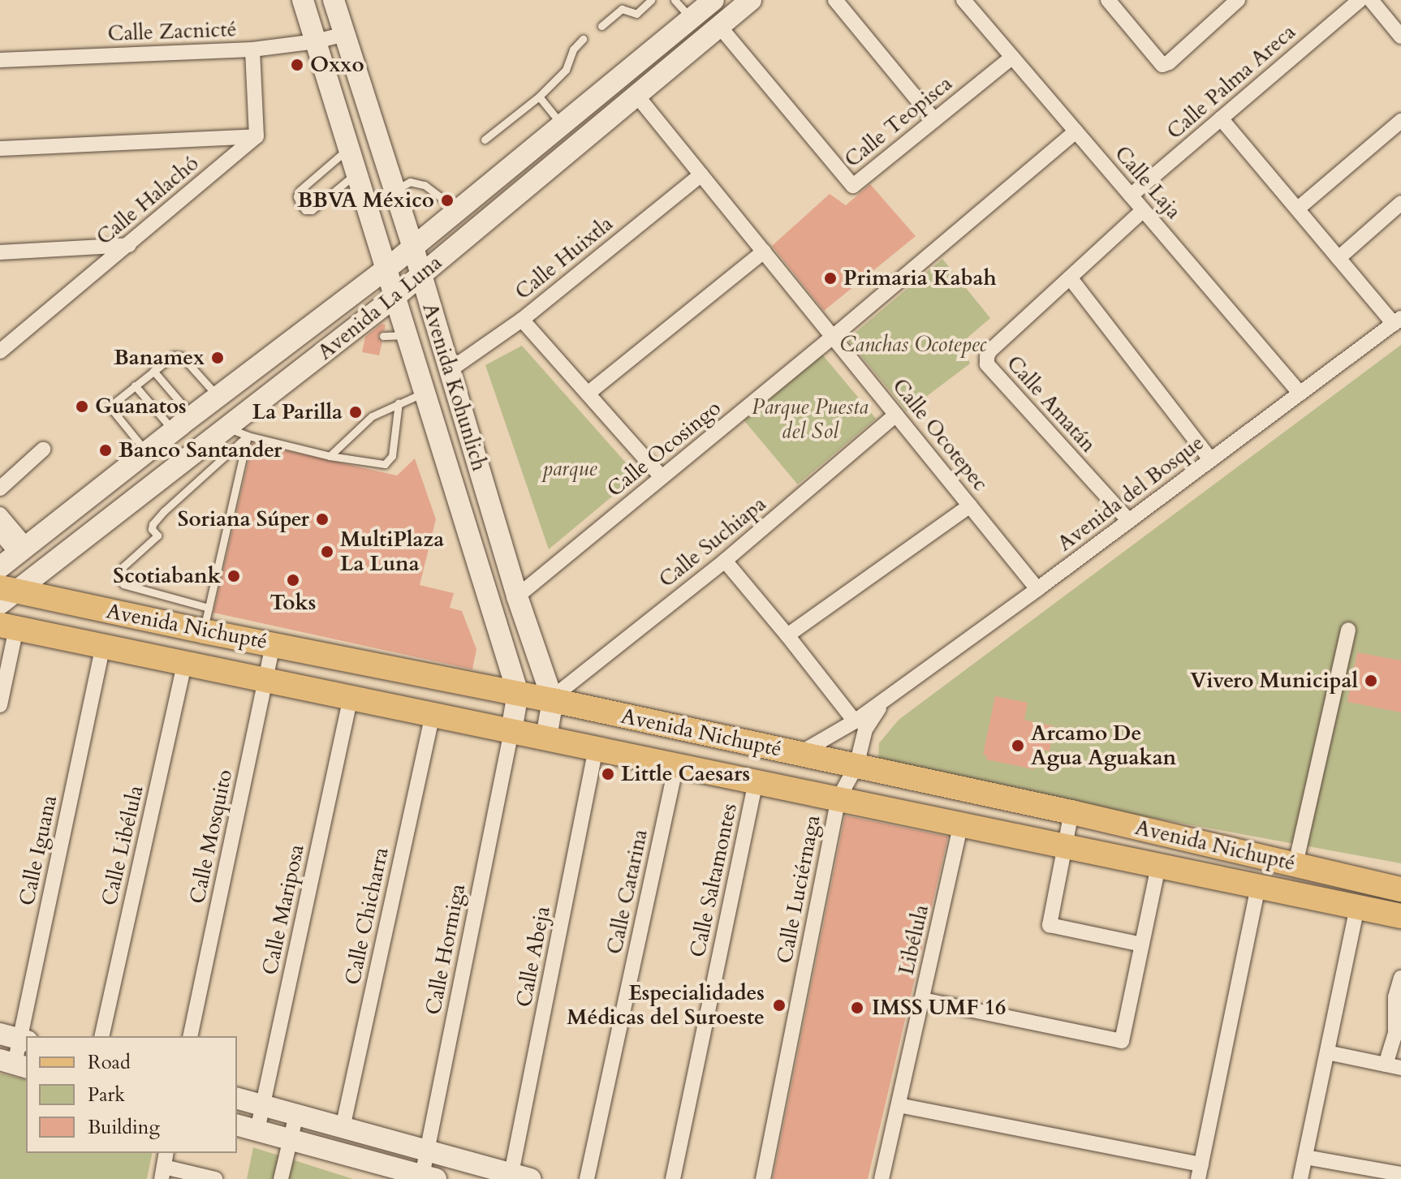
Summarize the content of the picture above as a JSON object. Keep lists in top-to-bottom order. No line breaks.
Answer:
{"streets":{"main road":["Avenida Nichupté"],"street":["Calle Zacnicté","Calle Palma Areca","Calle Teopisca","Calle Laja","Calle Halachó","Calle Huixtla","Avenida La Luna","Avenida Kohunlich","Calle Amatán","Calle Ocotepec","Calle Ocosingo","Avenida del Bosque","Calle Suchiapa","Calle Mosquito","Calle Libélula","Calle Iguana","Calle Saltamontes","Calle Luciérnaga","Calle Catarina","Calle Mariposa","Calle Chicharra","Libélula","Calle Hormiga","Calle Abeja"]},"crossings":[["Calle Zacnicté","Avenida Kohunlich"],["Calle Palma Areca","Calle Laja"],["Calle Teopisca","Calle Laja"],["Calle Teopisca","Avenida La Luna"],["Calle Laja","Calle Amatán"],["Calle Laja","Calle Ocosingo"],["Calle Laja","Avenida del Bosque"],["Calle Huixtla","Avenida Kohunlich"],["Calle Huixtla","Calle Ocotepec"],["Avenida La Luna","Avenida Kohunlich"],["Avenida La Luna","Calle Ocotepec"],["Avenida La Luna","Avenida Nichupté"],["Avenida Kohunlich","Calle Ocosingo"],["Avenida Kohunlich","Calle Suchiapa"],["Avenida Kohunlich","Avenida Nichupté"],["Avenida Kohunlich","Calle Hormiga"],["Calle Amatán","Avenida del Bosque"],["Calle Ocotepec","Calle Ocosingo"],["Calle Ocotepec","Avenida del Bosque"],["Calle Ocotepec","Calle Suchiapa"],["Avenida del Bosque","Avenida Nichupté"],["Avenida del Bosque","Calle Luciérnaga"],["Calle Suchiapa","Avenida Nichupté"],["Avenida Nichupté","Calle Mosquito"],["Avenida Nichupté","Calle Libélula"],["Avenida Nichupté","Calle Iguana"],["Avenida Nichupté","Calle Saltamontes"],["Avenida Nichupté","Calle Luciérnaga"],["Avenida Nichupté","Calle Catarina"],["Avenida Nichupté","Calle Mariposa"],["Avenida Nichupté","Calle Chicharra"],["Avenida Nichupté","Libélula"],["Avenida Nichupté","Calle Hormiga"],["Avenida Nichupté","Calle Abeja"]],"parks":["Canchas Ocotepec","Parque Puesta del Sol","parque"],"places":["Oxxo","BBVA México","Primaria Kabah","Banamex","Guanatos","La Parilla","Banco Santander","Soriana Súper","MultiPlaza La Luna","Scotiabank","Toks","Vivero Municipal","Arcamo De Agua Aguakan","Little Caesars","Especialidades Médicas del Suroeste","IMSS UMF 16"],"legend":["Road","Park","Building"]}
